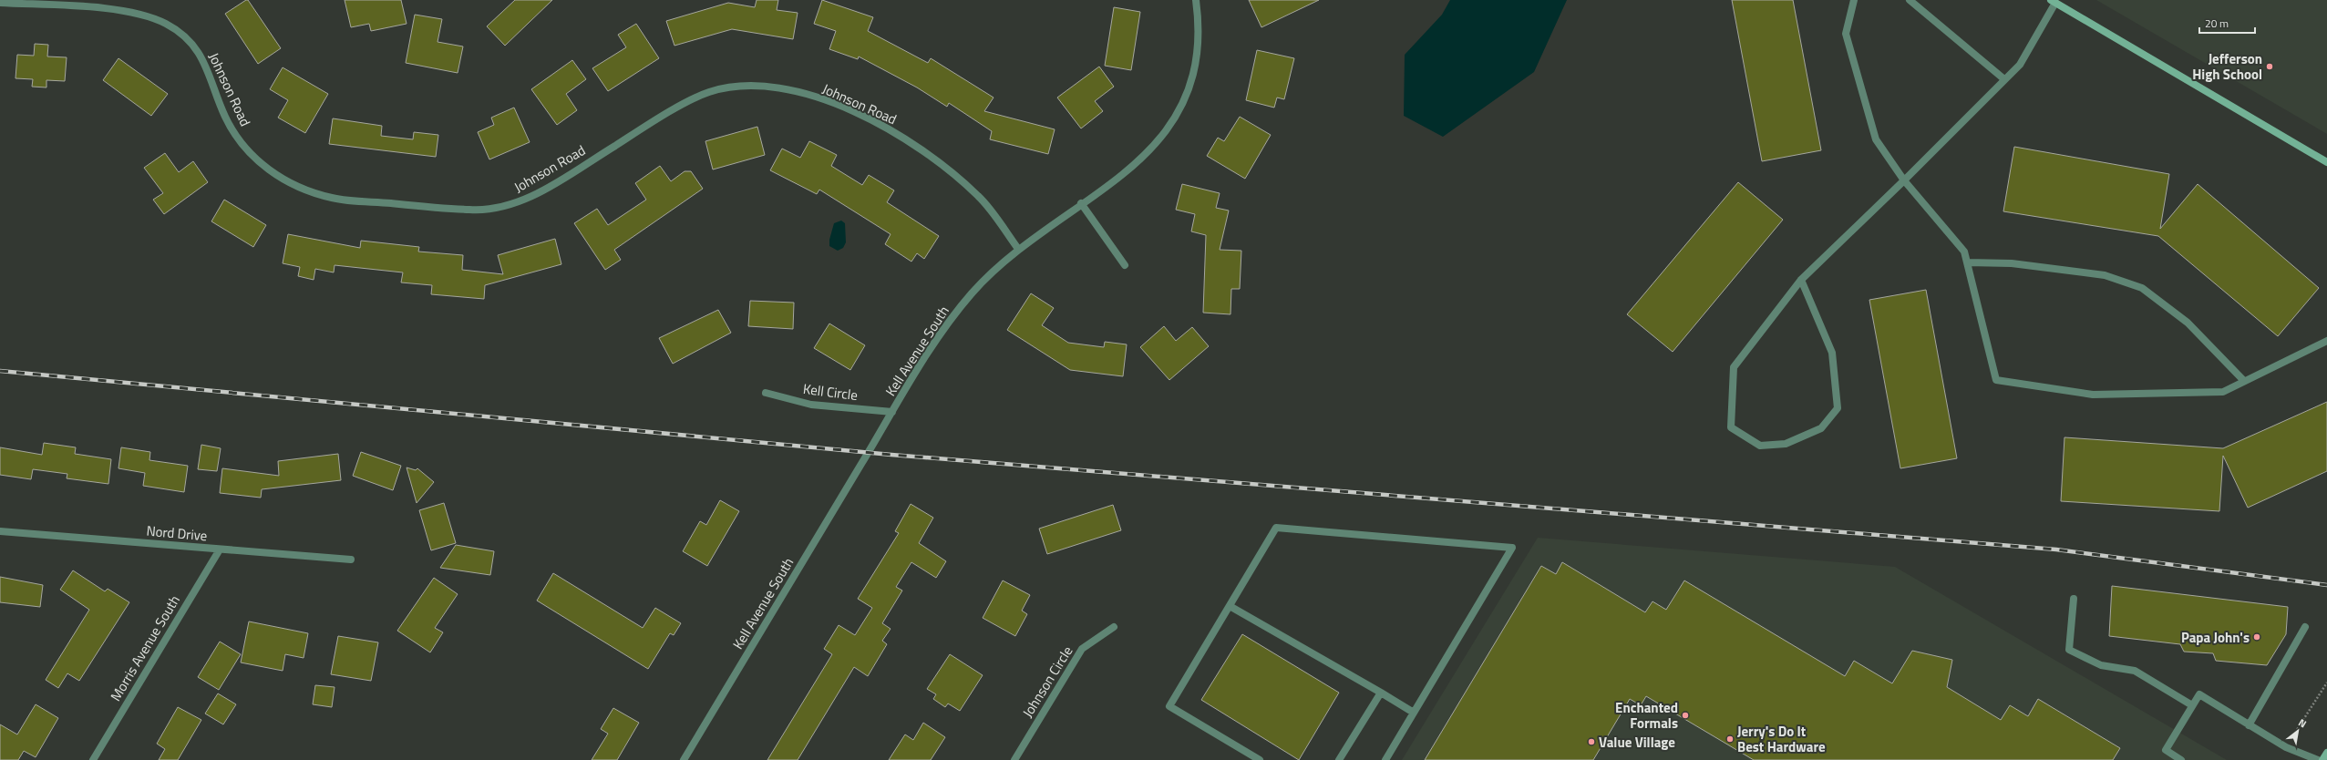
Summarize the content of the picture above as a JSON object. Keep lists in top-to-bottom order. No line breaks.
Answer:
{"streets":{"street":["Johnson Road","Kell Avenue South","Kell Circle","Nord Drive","Morris Avenue South","Johnson Circle"]},"crossings":[["Johnson Road","Kell Avenue South"],["Kell Avenue South","Kell Circle"],["Nord Drive","Morris Avenue South"]],"places":["Jefferson High School","Papa John's","Enchanted Formals","Jerry's Do It Best Hardware","Value Village"],"scale_bar":"20 m","north":"top right"}
